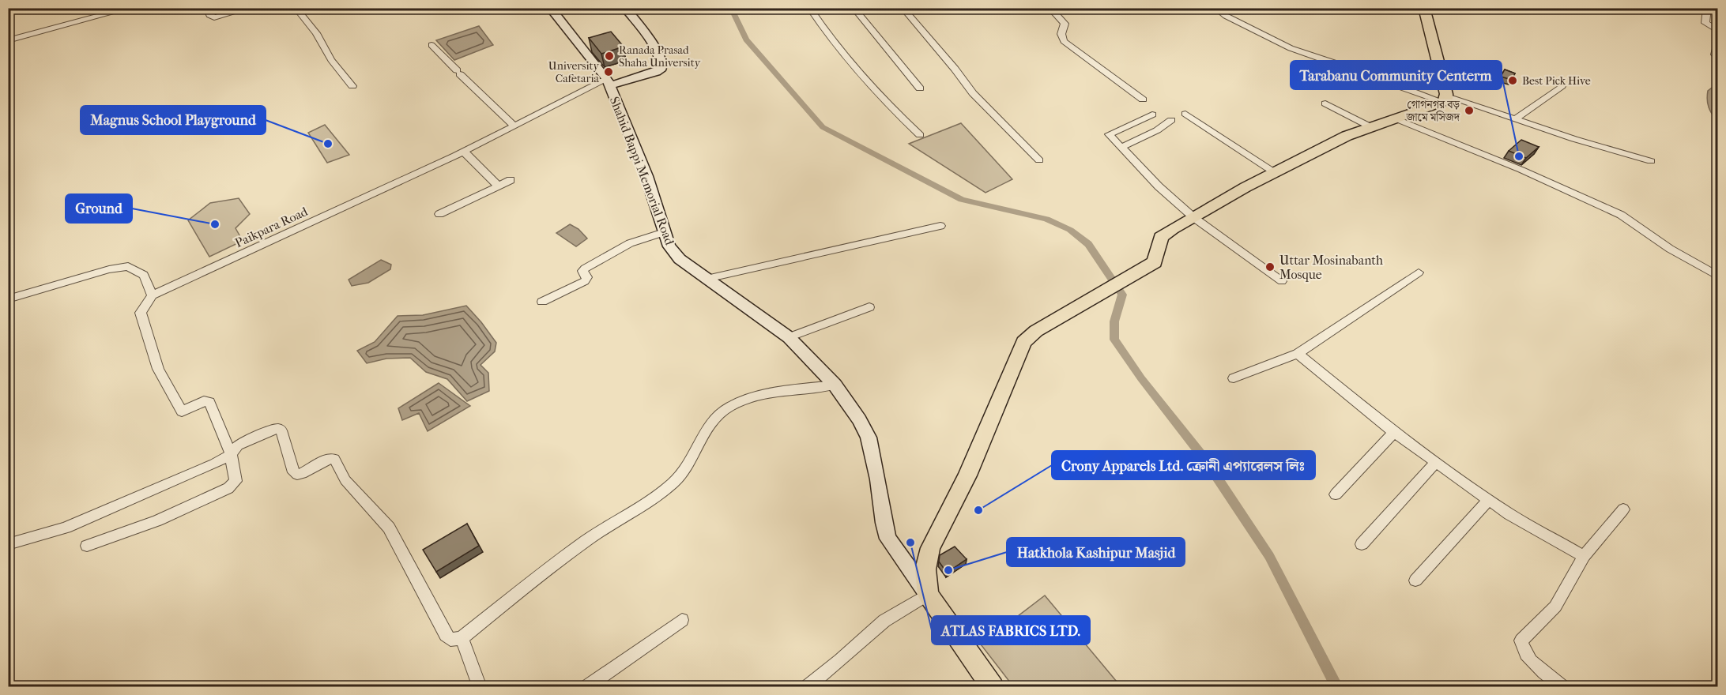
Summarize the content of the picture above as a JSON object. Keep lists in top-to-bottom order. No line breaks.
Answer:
{"streets":{"street":["Shahid Bappi Memorial Road","Paikpara Road"]},"crossings":[["Shahid Bappi Memorial Road","Paikpara Road"]],"places":["Ranada Prasad Shaha University","University Cafetaria","Best Pick Hive","গোগনগর বড় জামে মসিজদ","Magnus School Playground","Tarabanu Community Centerm","Ground","Uttar Mosinabanth Mosque","Crony Apparels Ltd. ক্রোনী এপ্যারেলস লিঃ","ATLAS FABRICS LTD.","Hatkhola Kashipur Masjid"]}
